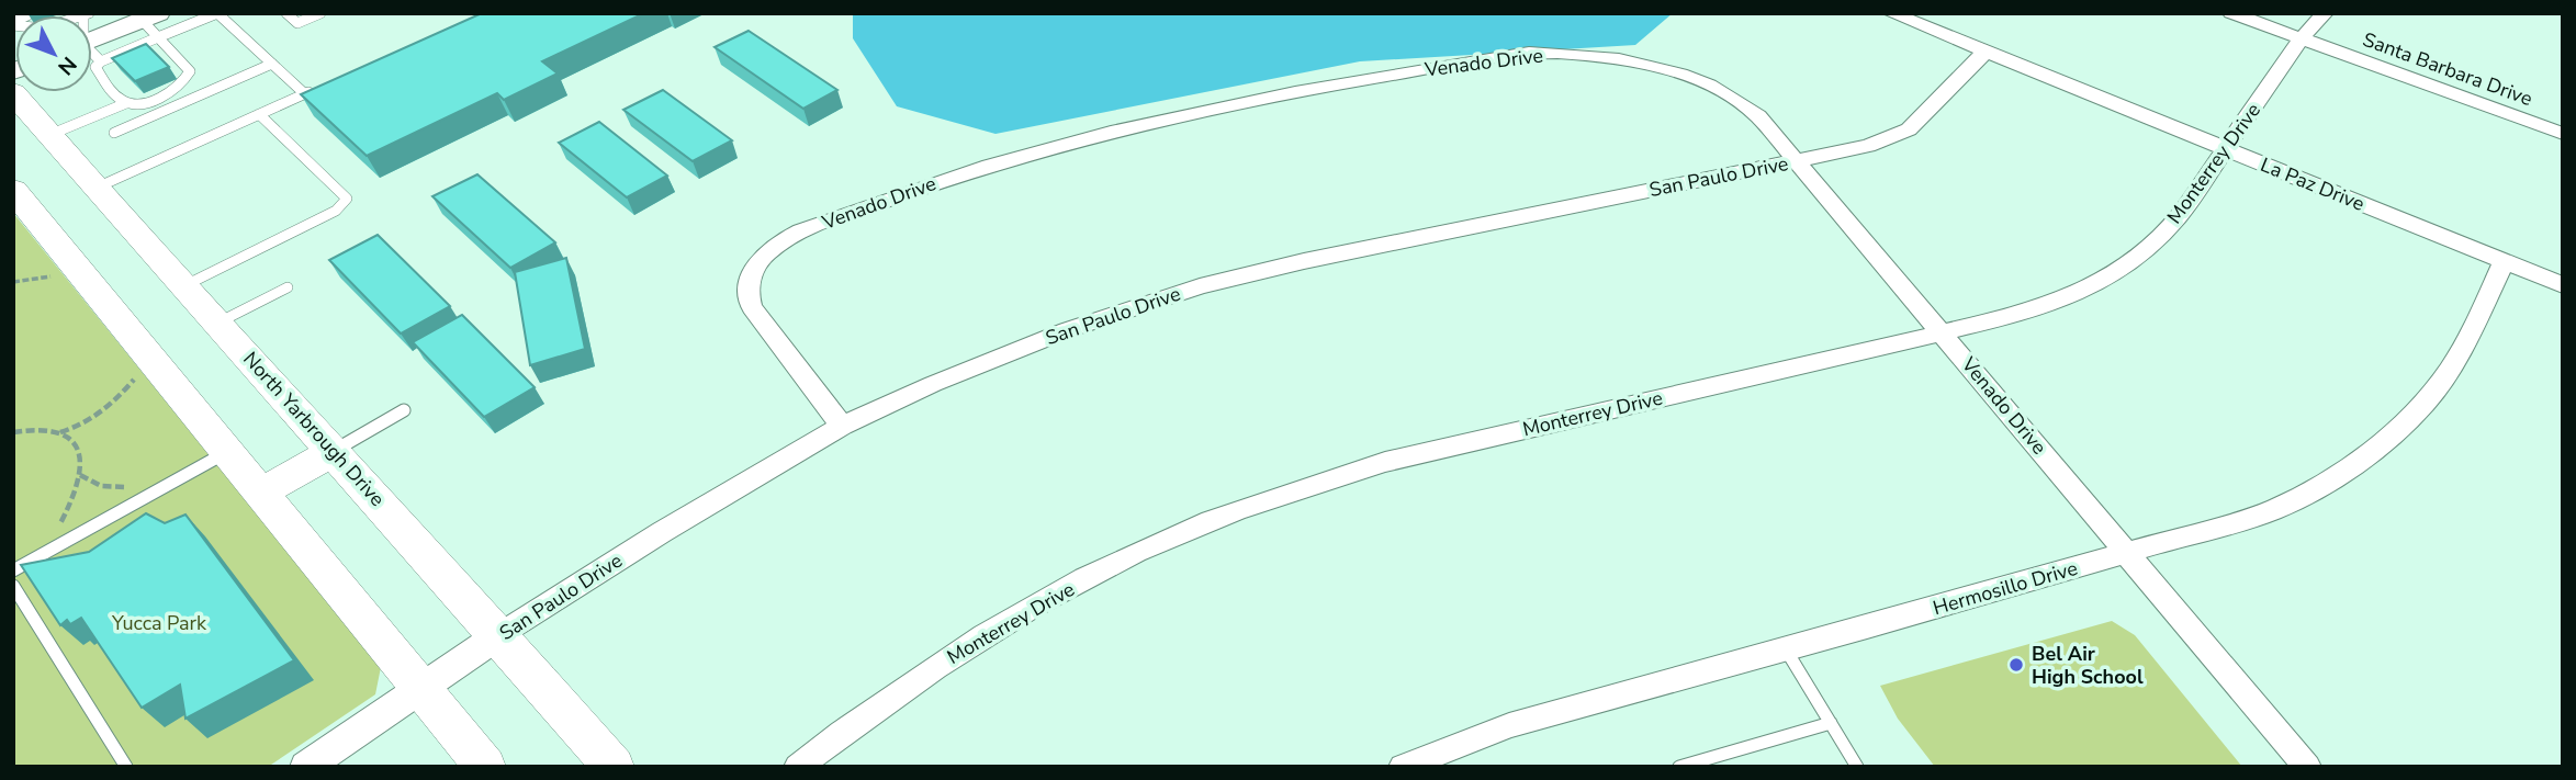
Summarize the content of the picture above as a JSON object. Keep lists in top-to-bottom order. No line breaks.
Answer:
{"streets":{"main road":["North Yarbrough Drive"],"street":["Venado Drive","Santa Barbara Drive","Monterrey Drive","San Paulo Drive","La Paz Drive","Hermosillo Drive"]},"crossings":[["Venado Drive","Monterrey Drive"],["Venado Drive","San Paulo Drive"],["Venado Drive","Hermosillo Drive"],["Santa Barbara Drive","Monterrey Drive"],["Monterrey Drive","La Paz Drive"],["San Paulo Drive","La Paz Drive"],["San Paulo Drive","North Yarbrough Drive"],["La Paz Drive","Hermosillo Drive"]],"parks":["Yucca Park"],"places":["Bel Air High School"],"north":"bottom right"}
